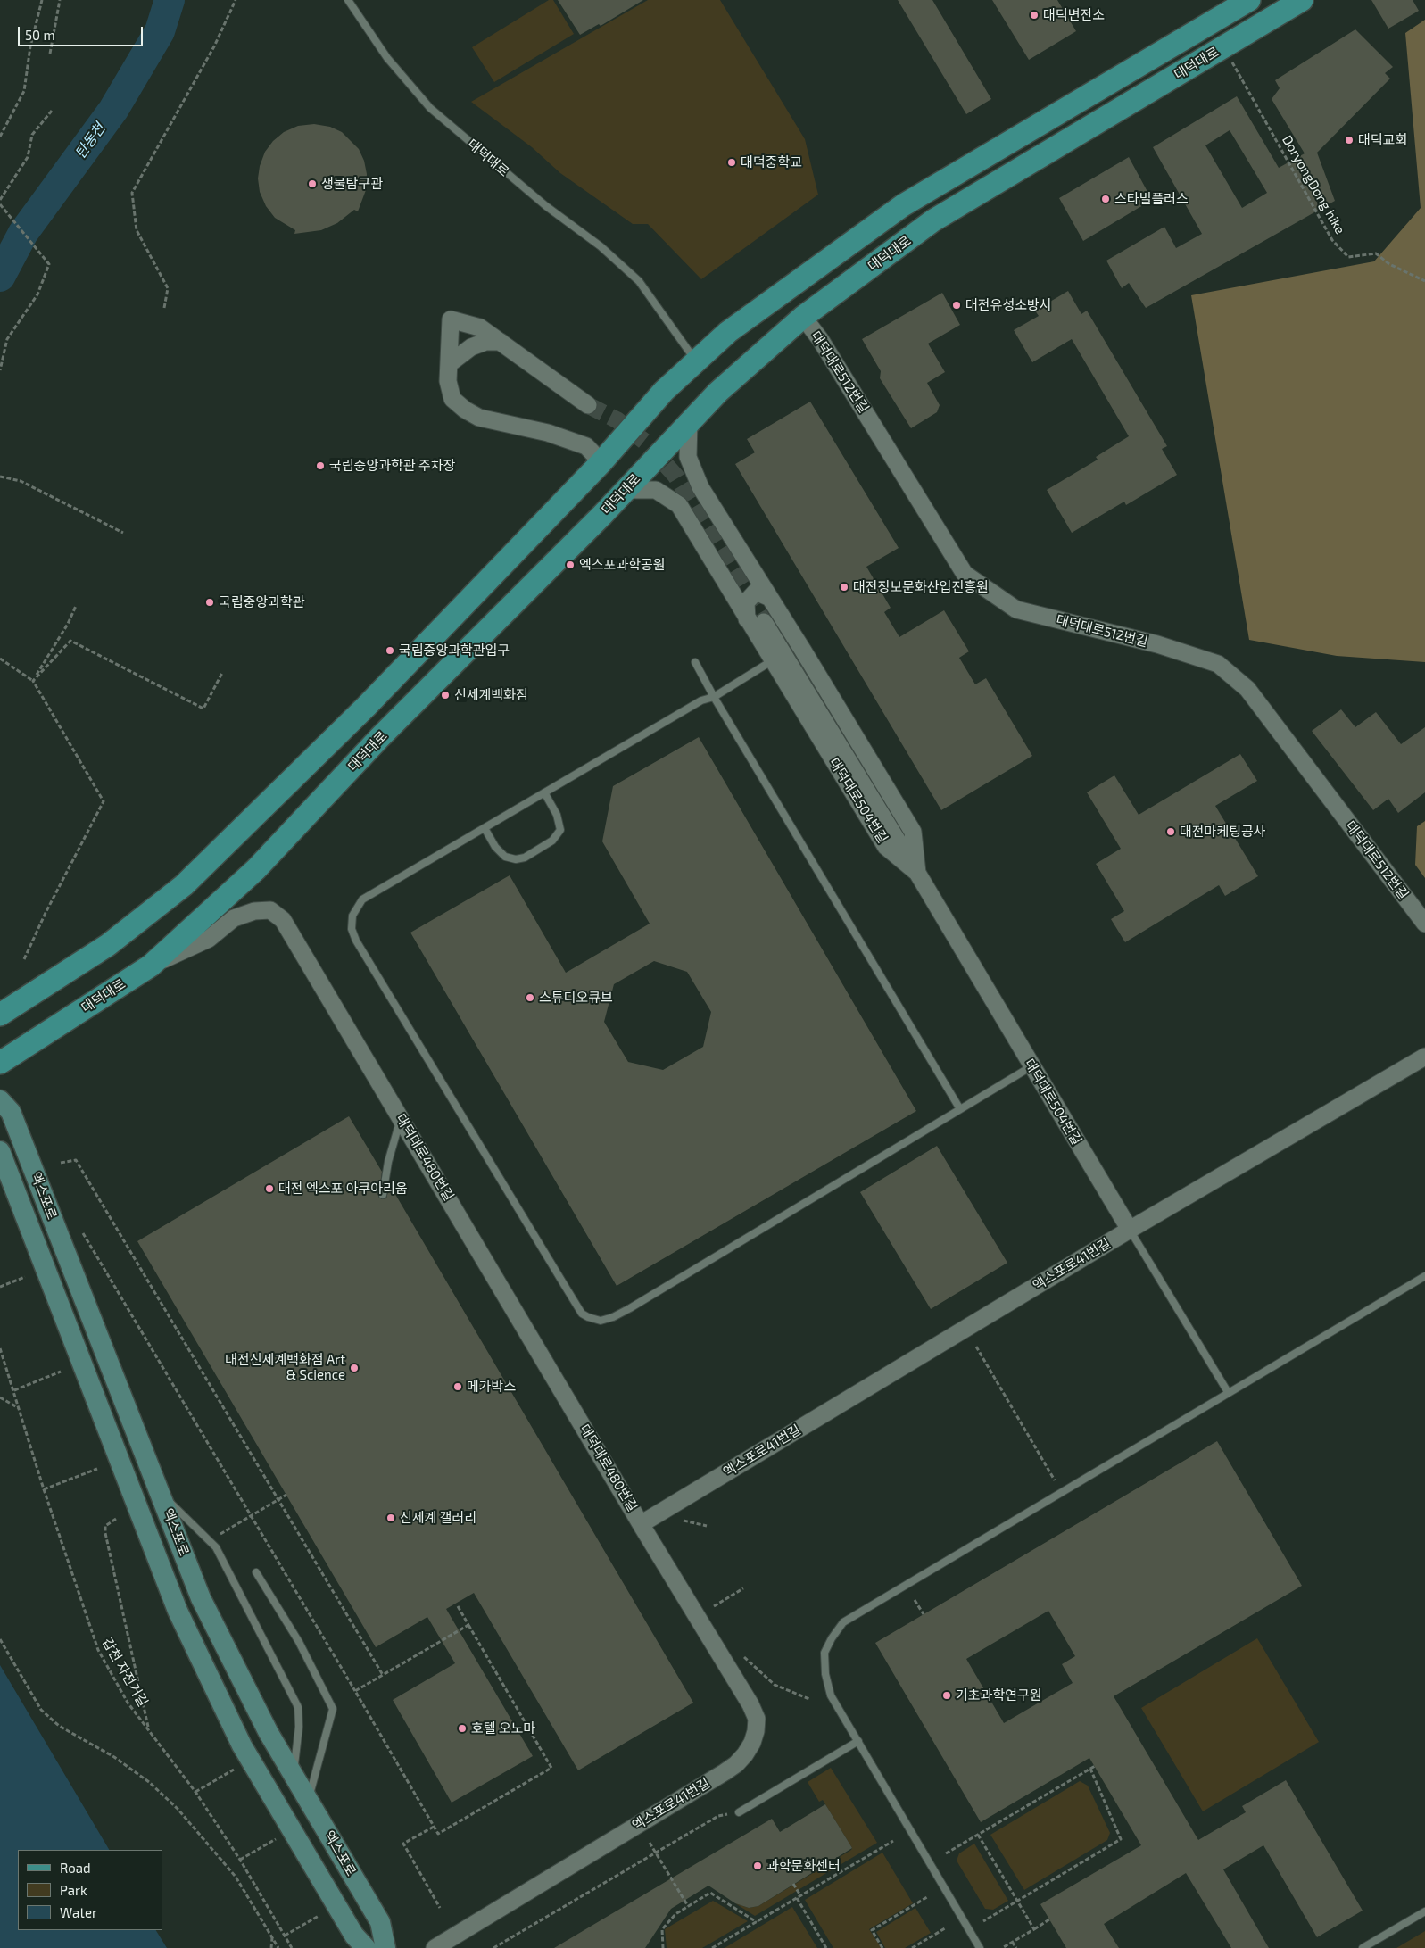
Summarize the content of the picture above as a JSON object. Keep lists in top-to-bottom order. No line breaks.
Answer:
{"streets":{"main road":["대덕대로","엑스포로"],"street":["대덕대로512번길","대덕대로504번길","대덕대로480번길","엑스포로41번길"],"path":["DoryongDong hike","갑천 자전거길"]},"crossings":[["대덕대로","DoryongDong hike"],["대덕대로","대덕대로512번길"],["대덕대로","대덕대로504번길"],["대덕대로","대덕대로480번길"],["대덕대로504번길","엑스포로41번길"],["대덕대로480번길","엑스포로41번길"]],"water":["탄동천"],"places":["대덕변전소","대덕교회","대덕중학교","생물탐구관","스타빌플러스","대전유성소방서","국립중앙과학관 주차장","엑스포과학공원","대전정보문화산업진흥원","국립중앙과학관","국립중앙과학관입구","신세계백화점","대전마케팅공사","스튜디오큐브","대전 엑스포 아쿠아리움","대전신세계백화점 Art & Science","메가박스","신세계 갤러리","기초과학연구원","호텔 오노마","과학문화센터"],"legend":["Road","Park","Water"],"scale_bar":"50 m"}
